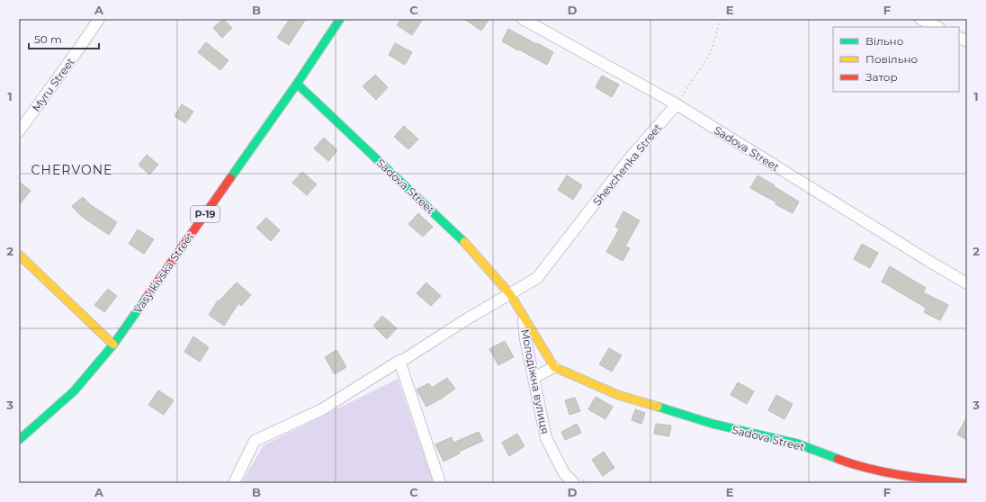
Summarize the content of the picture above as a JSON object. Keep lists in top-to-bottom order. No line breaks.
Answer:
{"streets":{"street":["Myru Street","Sadova Street","Shevchenka Street","Р-19","Vasylkivska Street","Молодіжна вулиця"]},"crossings":[["Sadova Street","Shevchenka Street"],["Sadova Street","Vasylkivska Street"],["Sadova Street","Молодіжна вулиця"]],"districts":["CHERVONE"],"legend":["Вільно","Повільно","Затор"],"scale_bar":"50 m","grid":{"columns":["A","B","C","D","E","F"],"rows":["1","2","3"]}}
